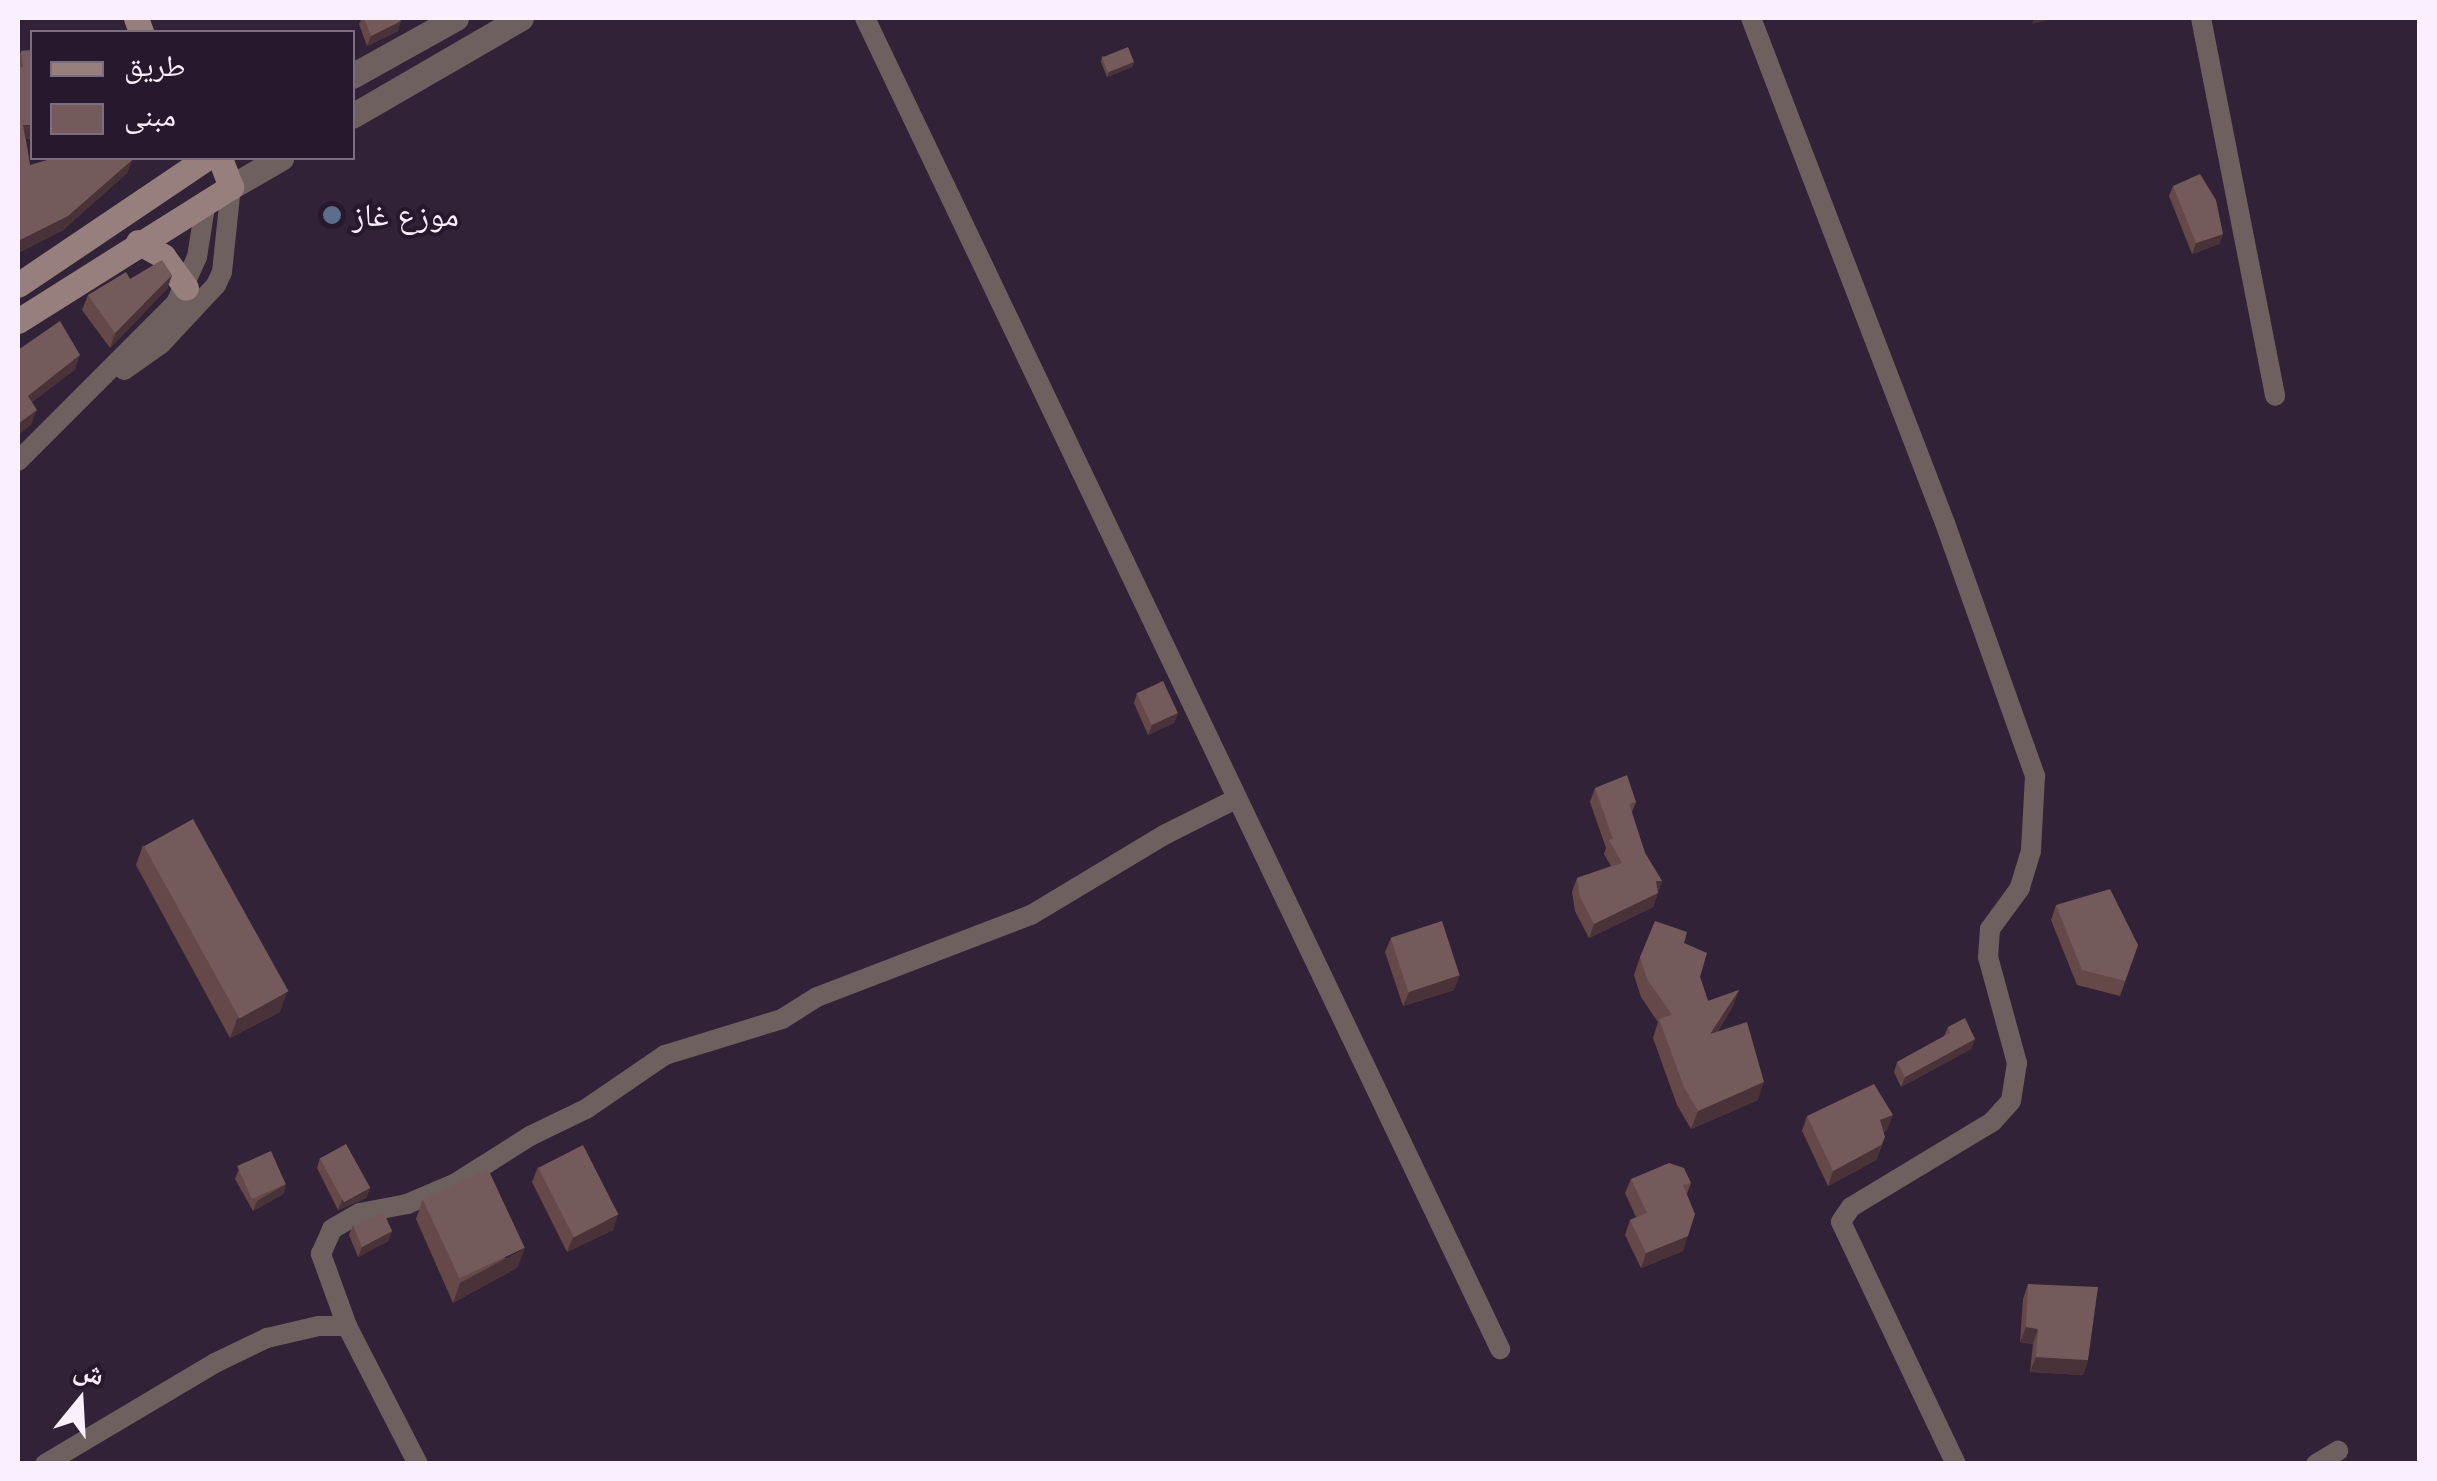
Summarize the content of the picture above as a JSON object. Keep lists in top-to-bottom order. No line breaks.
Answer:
{"places":["موزع غاز"],"legend":["طريق","مبنى"],"north":"top"}
